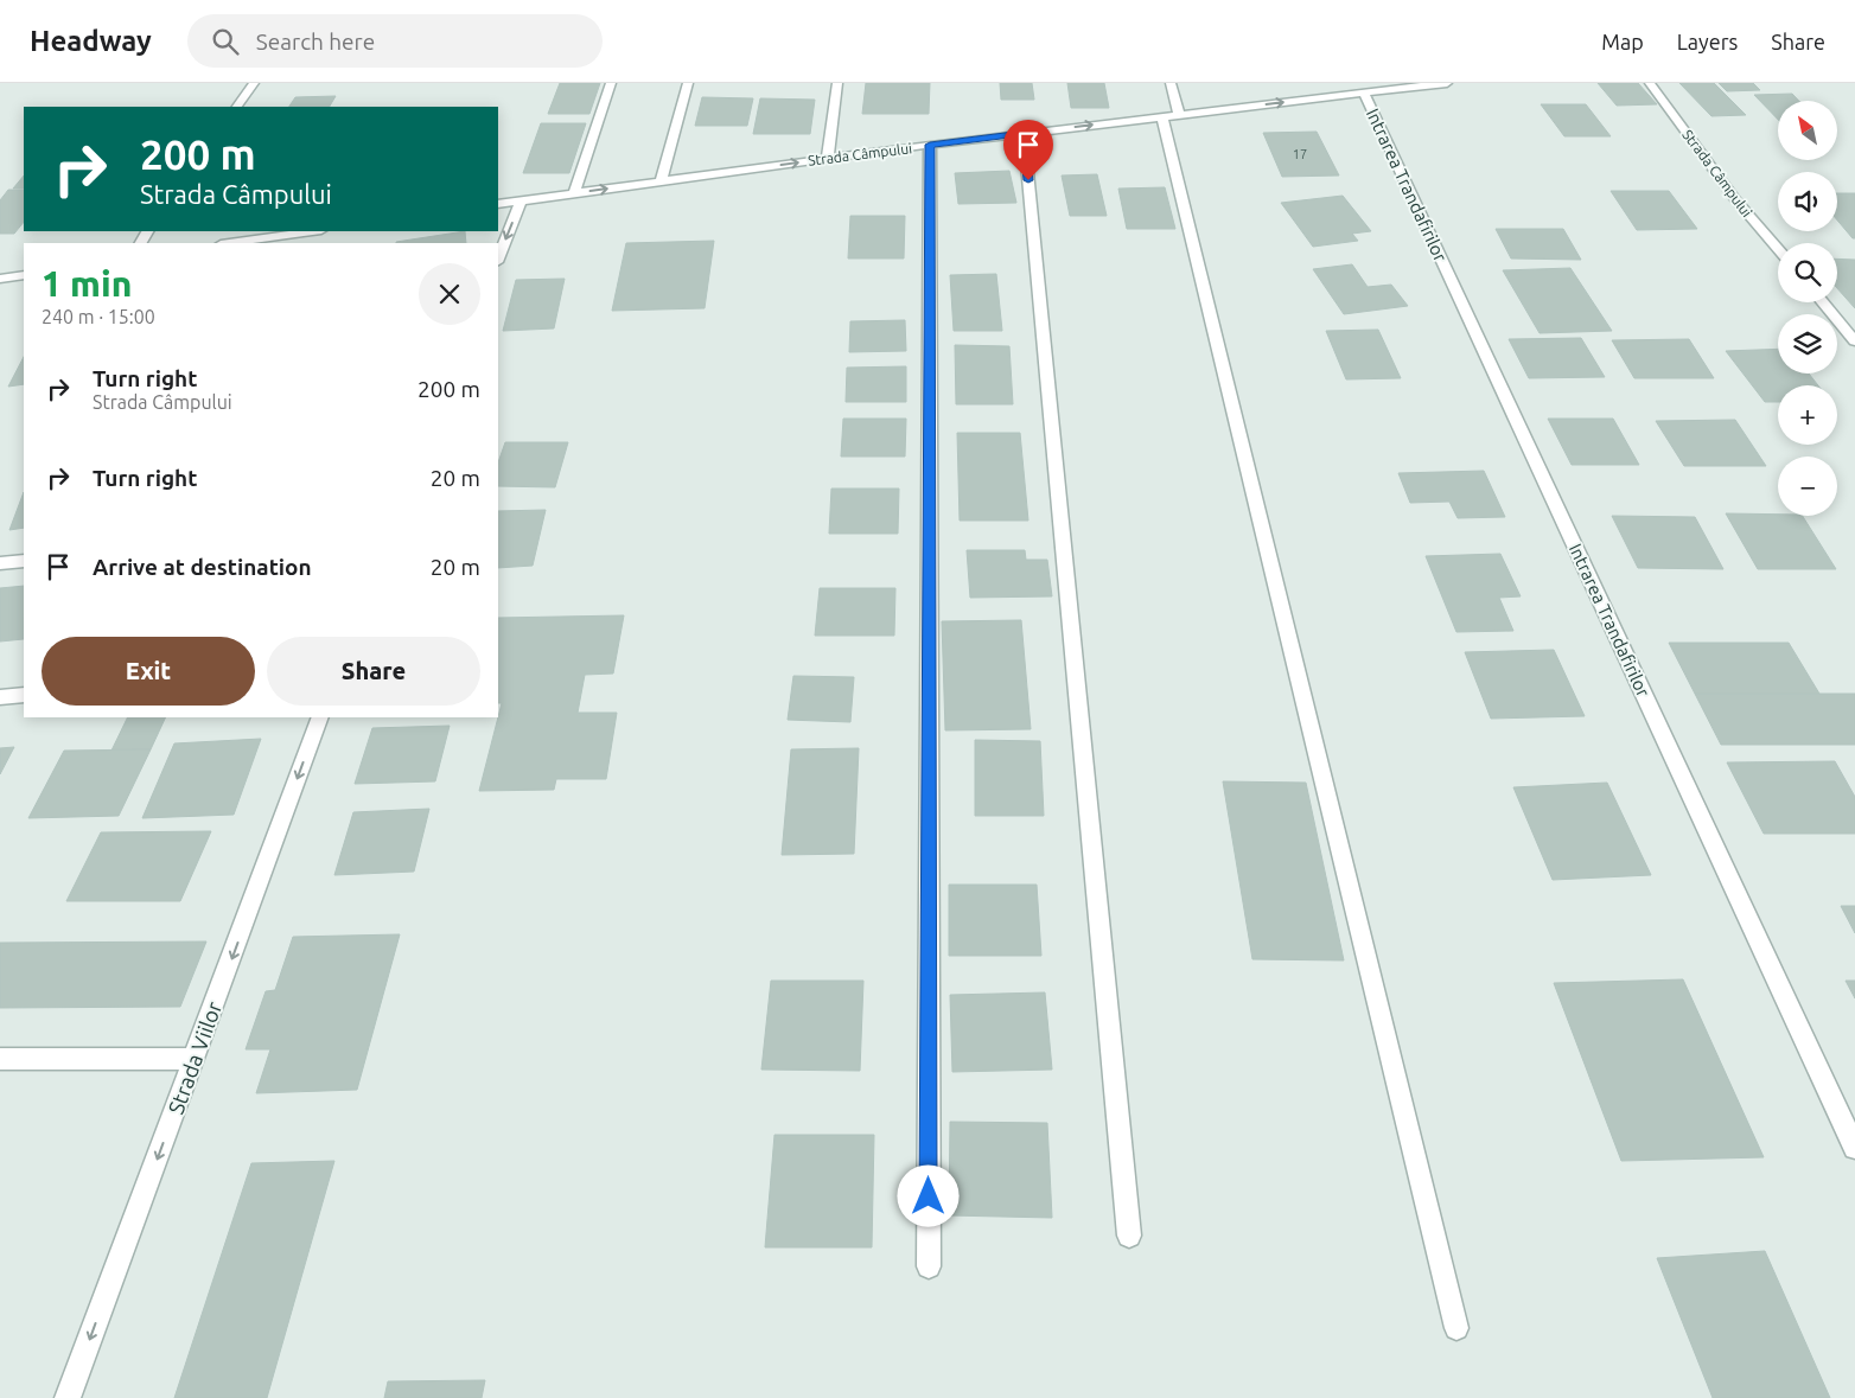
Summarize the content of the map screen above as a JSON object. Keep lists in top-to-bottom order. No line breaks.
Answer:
{"streets":{"street":["Strada Câmpului","Intrarea Trandafirilor","Strada Viilor"]},"crossings":[["Strada Câmpului","Intrarea Trandafirilor"]],"one_way":["Strada Câmpului","Strada Viilor"],"house_numbers":["17"],"north":"top left","page":{"header":"Headway","search":"Search here","nav":["Map","Layers","Share"],"map_buttons":["+","−"],"turn":["200 m","Strada Câmpului"],"heading":["1 min","240 m · 15:00"],"list":[{"name":"Turn right","note":"Strada Câmpului","value":"200 m"},{"name":"Turn right","value":"20 m"},{"name":"Arrive at destination","value":"20 m"}],"buttons":["Exit","Share"]}}
